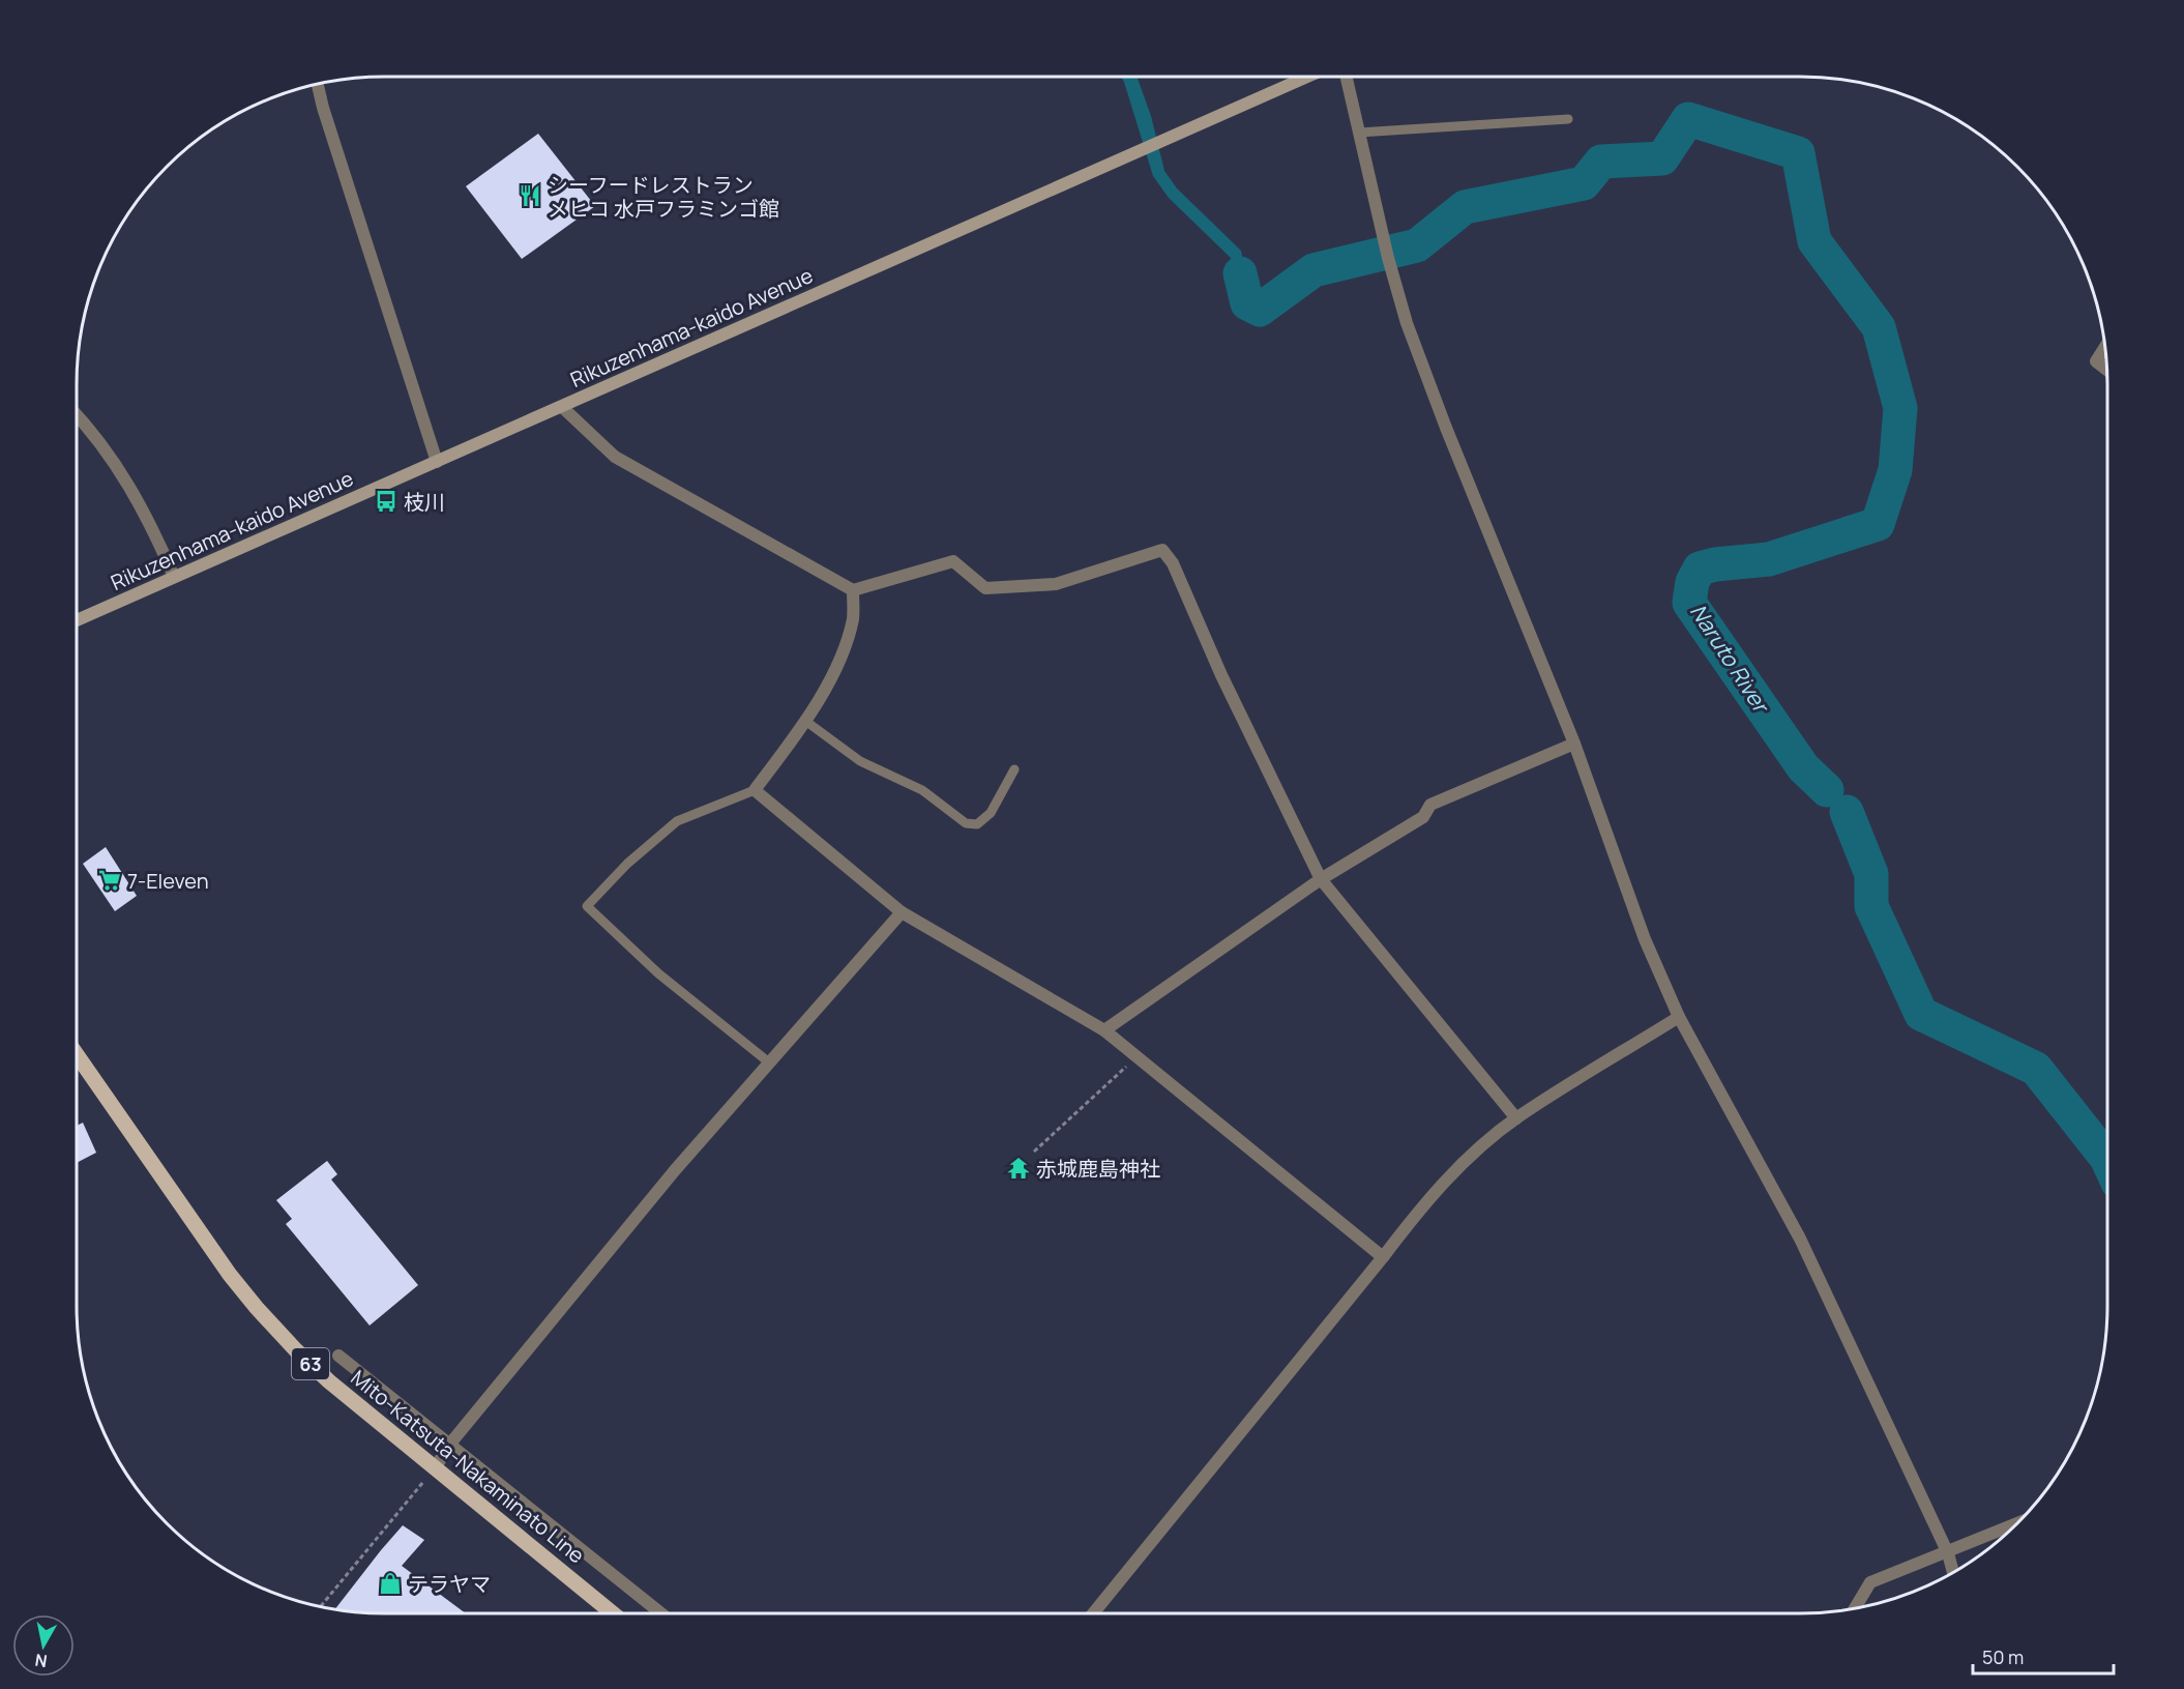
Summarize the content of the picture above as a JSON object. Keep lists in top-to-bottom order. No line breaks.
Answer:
{"streets":{"main road":["Rikuzenhama-kaido Avenue","63","Mito-Katsuta-Nakaminato Line"]},"water":["Naruto River"],"places":{"restaurant":["シーフードレストラン メヒコ 水戸フラミンゴ館"],"bus stop":["枝川"],"supermarket":["7-Eleven"],"temple":["赤城鹿島神社"],"shop":["テラヤマ"]},"scale_bar":"50 m","north":"bottom"}
